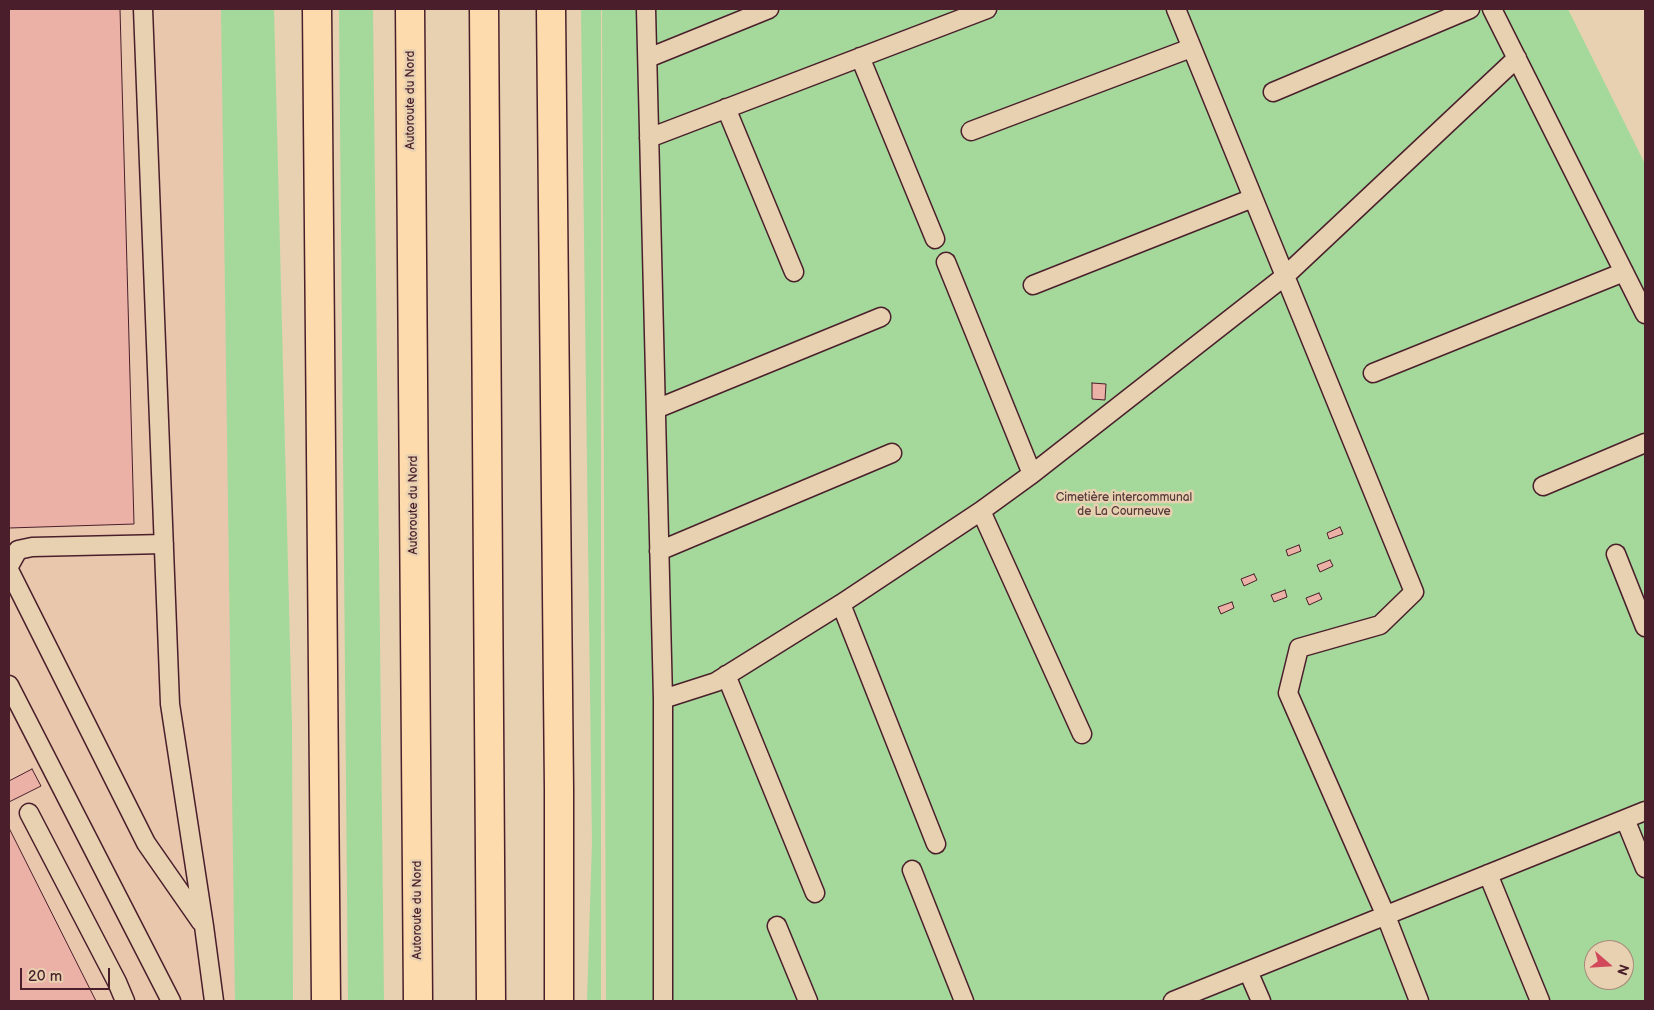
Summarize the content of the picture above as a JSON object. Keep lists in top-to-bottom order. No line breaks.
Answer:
{"streets":{"highway":["Autoroute du Nord"]},"parks":["Cimetière intercommunal de La Courneuve"],"scale_bar":"20 m","north":"right"}
